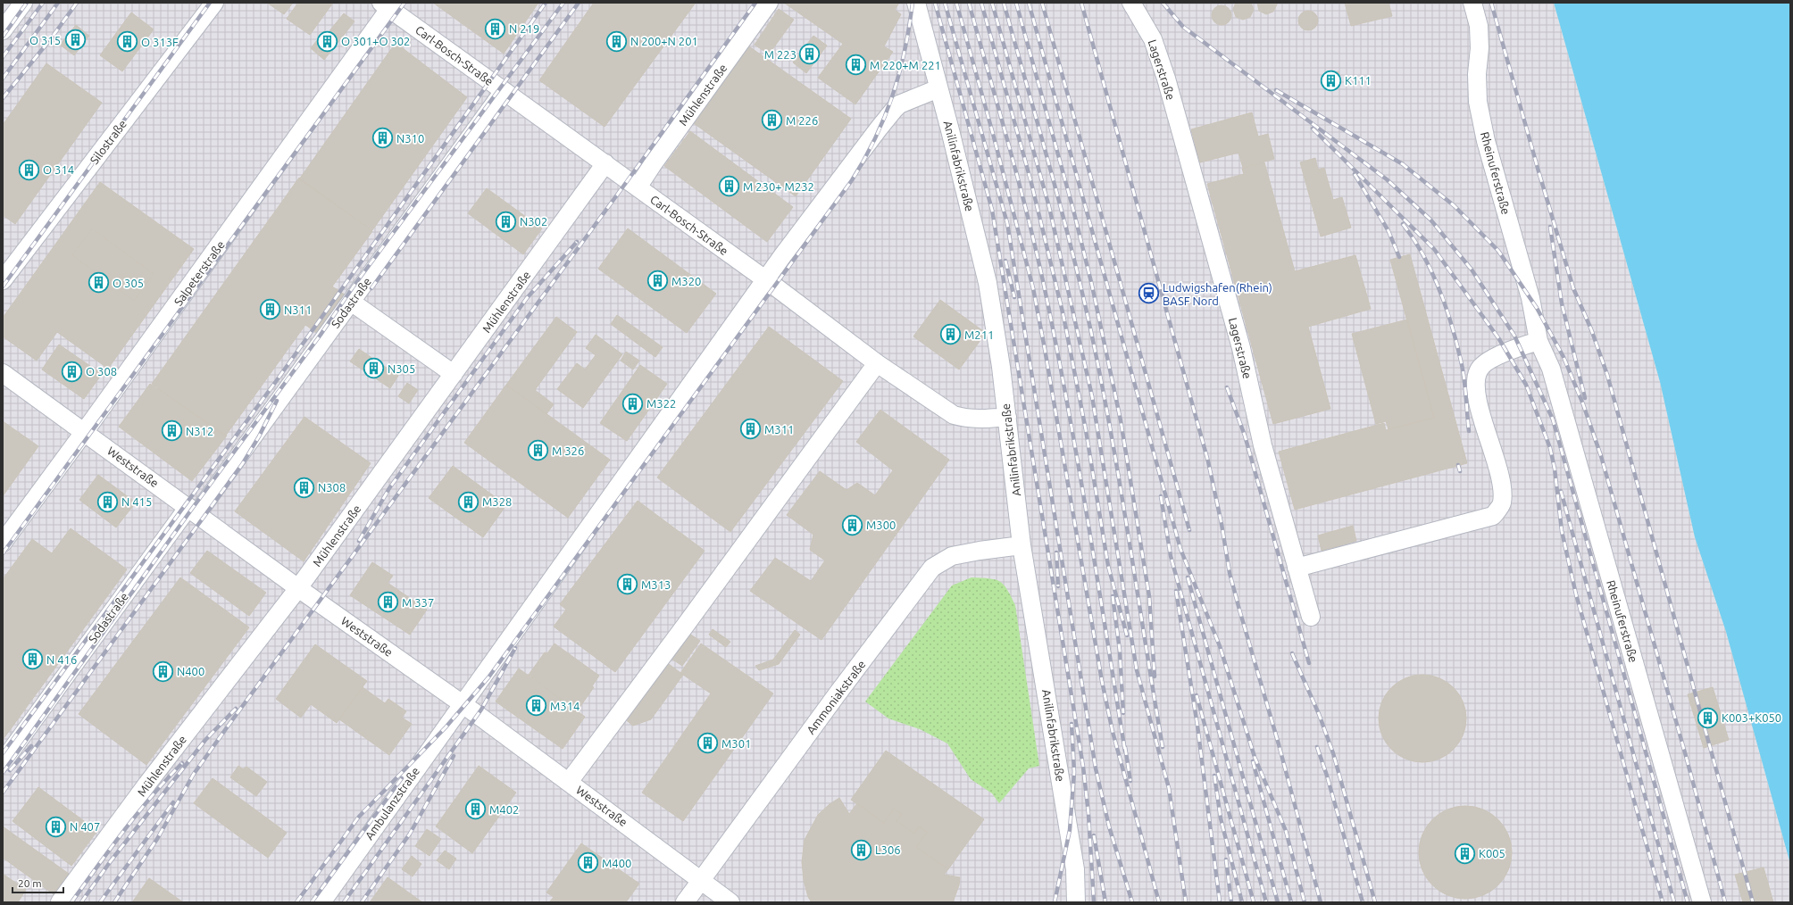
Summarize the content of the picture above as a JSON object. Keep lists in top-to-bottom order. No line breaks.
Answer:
{"streets":{"street":["Carl-Bosch-Straße","Lagerstraße","Mühlenstraße","Silostraße","Anilinfabrikstraße","Rheinuferstraße","Salpeterstraße","Sodastraße","Weststraße","Ammoniakstraße","Ambulanzstraße"]},"crossings":[["Carl-Bosch-Straße","Mühlenstraße"],["Carl-Bosch-Straße","Anilinfabrikstraße"],["Carl-Bosch-Straße","Salpeterstraße"],["Carl-Bosch-Straße","Sodastraße"],["Carl-Bosch-Straße","Ambulanzstraße"],["Mühlenstraße","Weststraße"],["Anilinfabrikstraße","Ammoniakstraße"],["Anilinfabrikstraße","Ambulanzstraße"],["Salpeterstraße","Weststraße"],["Sodastraße","Weststraße"],["Weststraße","Ammoniakstraße"],["Weststraße","Ambulanzstraße"]],"places":{"building":["N 219","O 315","O 301+O 302","N 200+N 201","O 313F","M 223","M 220+M 221","K111","M 226","N310","O 314","M 230+ M232","N302","M320","O 305","N311","M211","N305","O 308","M322","M311","N312","M 326","N308","N 415","M328","M300","M313","M 337","N 416","N400","M314","K003+K050","M301","M402","N 407","L306","K005","M400"],"station":["Ludwigshafen(Rhein) BASF Nord"]},"scale_bar":"20 m"}
